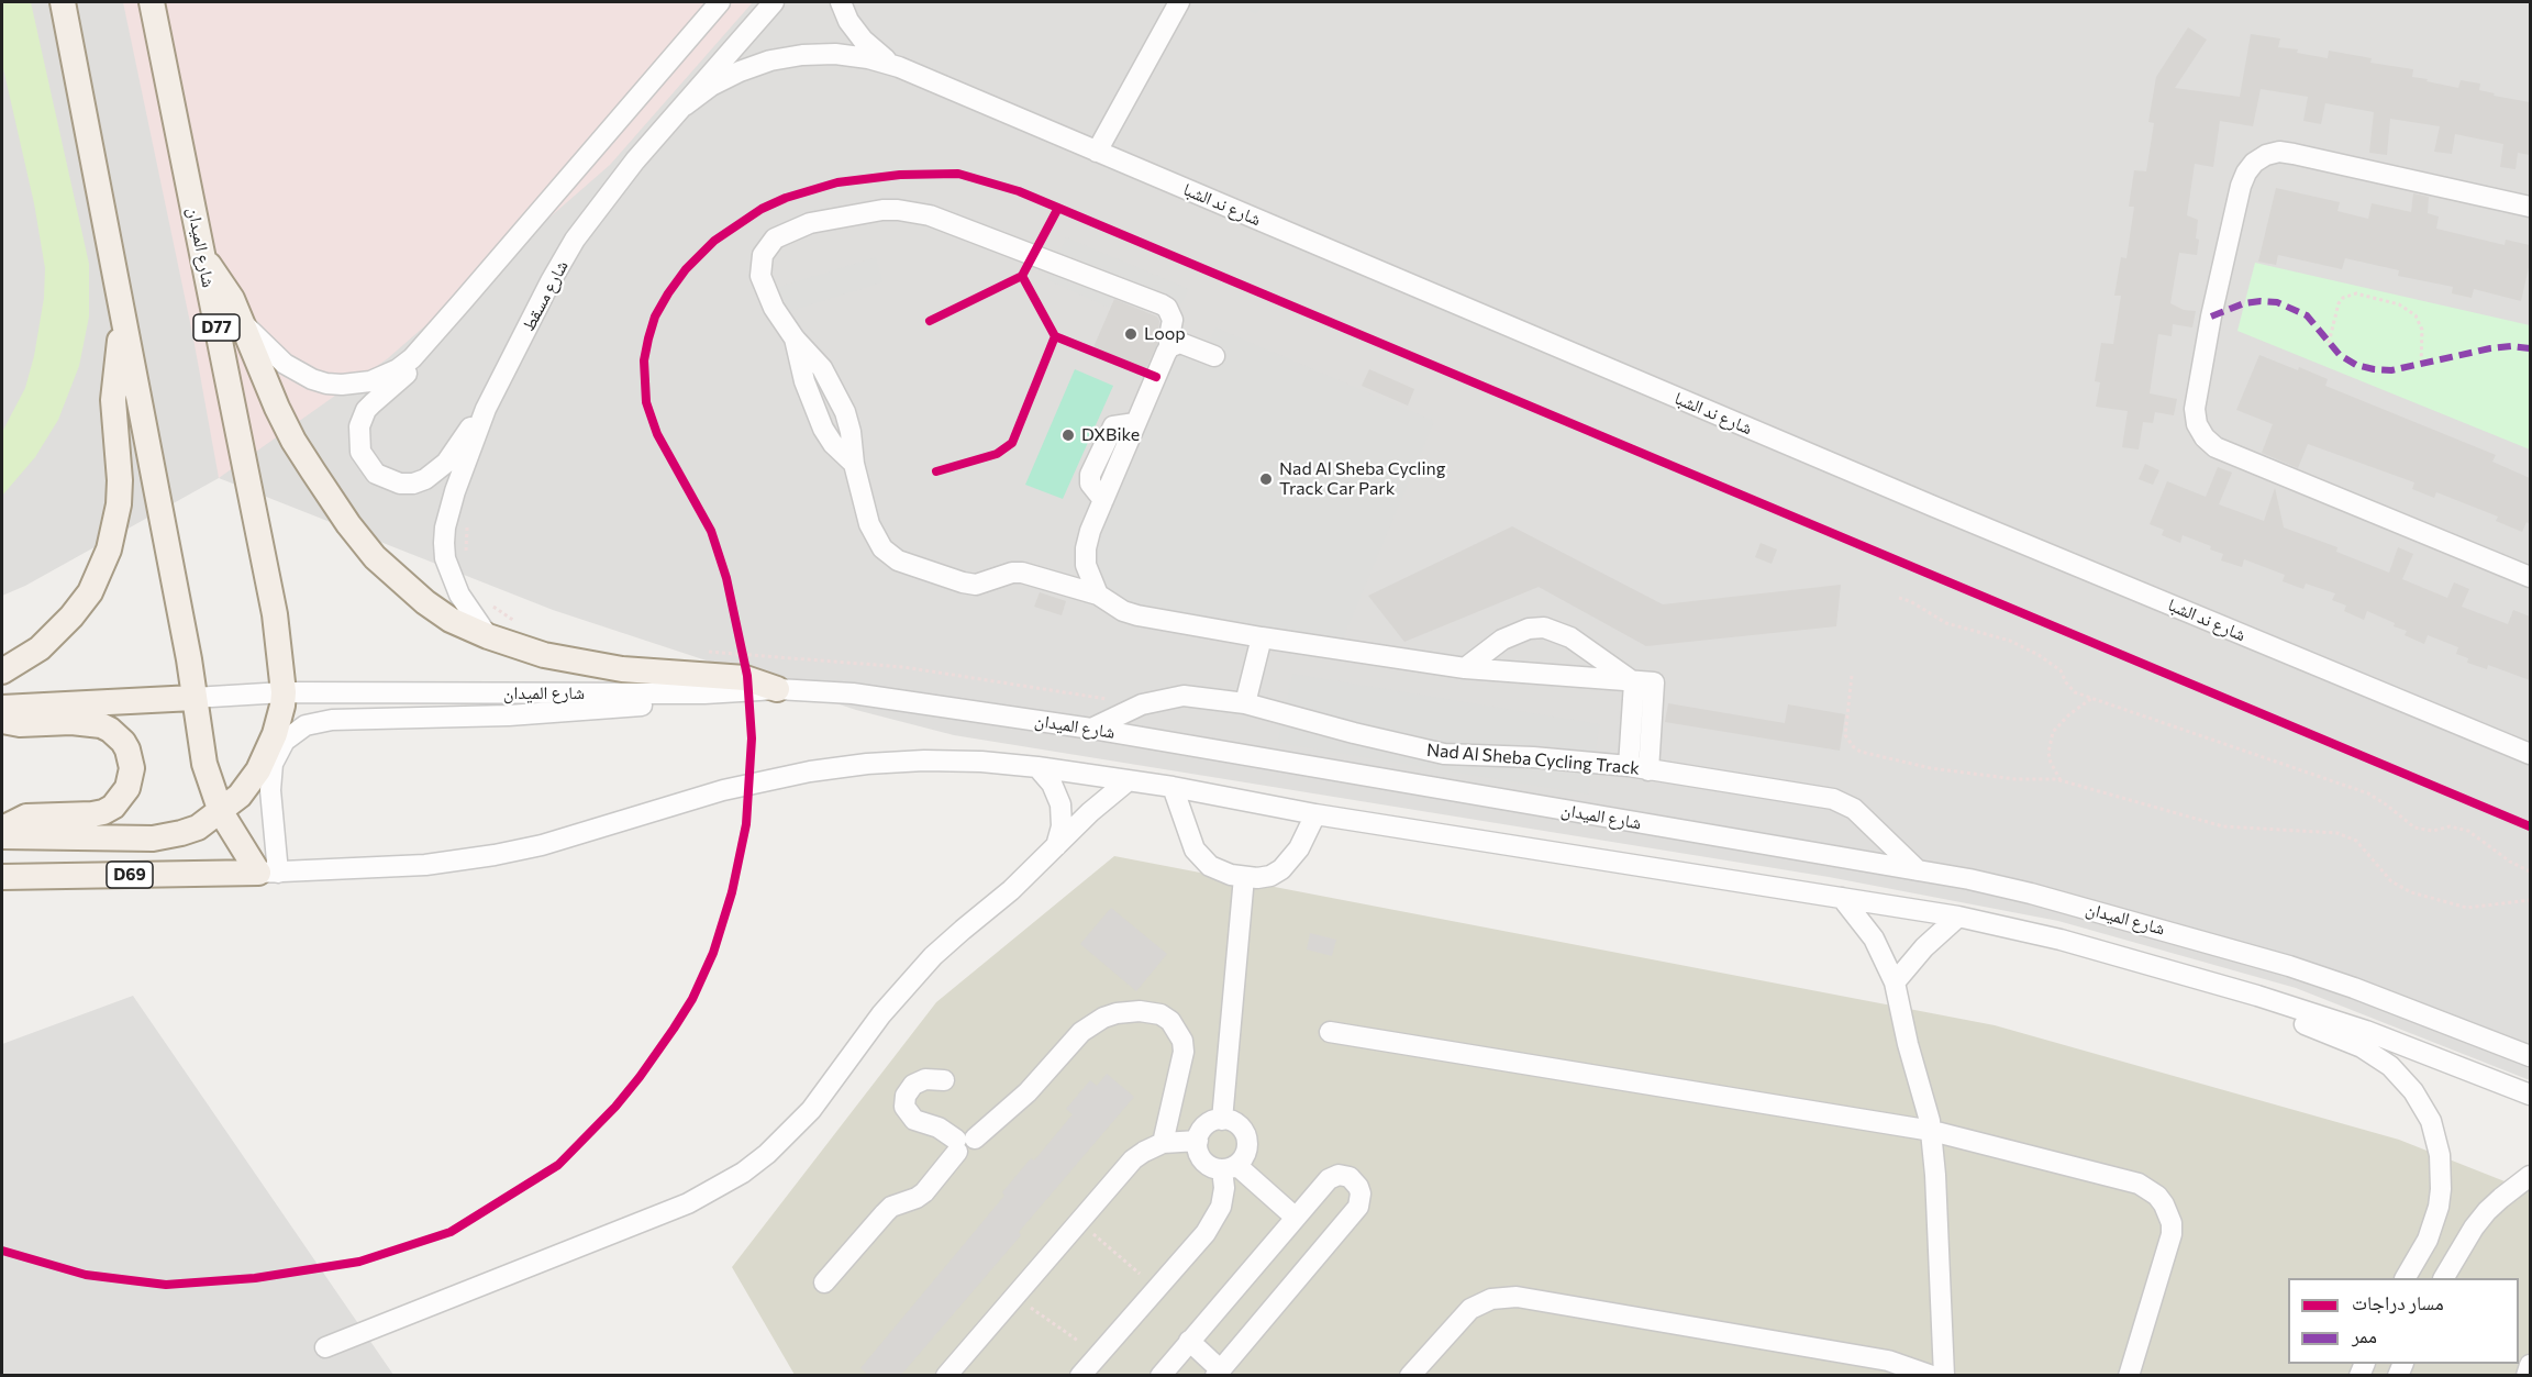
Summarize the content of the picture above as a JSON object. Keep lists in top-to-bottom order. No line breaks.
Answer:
{"streets":{"main road":["شارع الميدان","D77","D69"],"street":["شارع ند الشبا","شارع مسقط","Nad Al Sheba Cycling Track"]},"crossings":[["شارع ند الشبا","شارع مسقط"],["شارع الميدان","Nad Al Sheba Cycling Track"]],"places":["Loop","DXBike","Nad Al Sheba Cycling Track Car Park"],"legend":["مسار دراجات","ممر"]}
